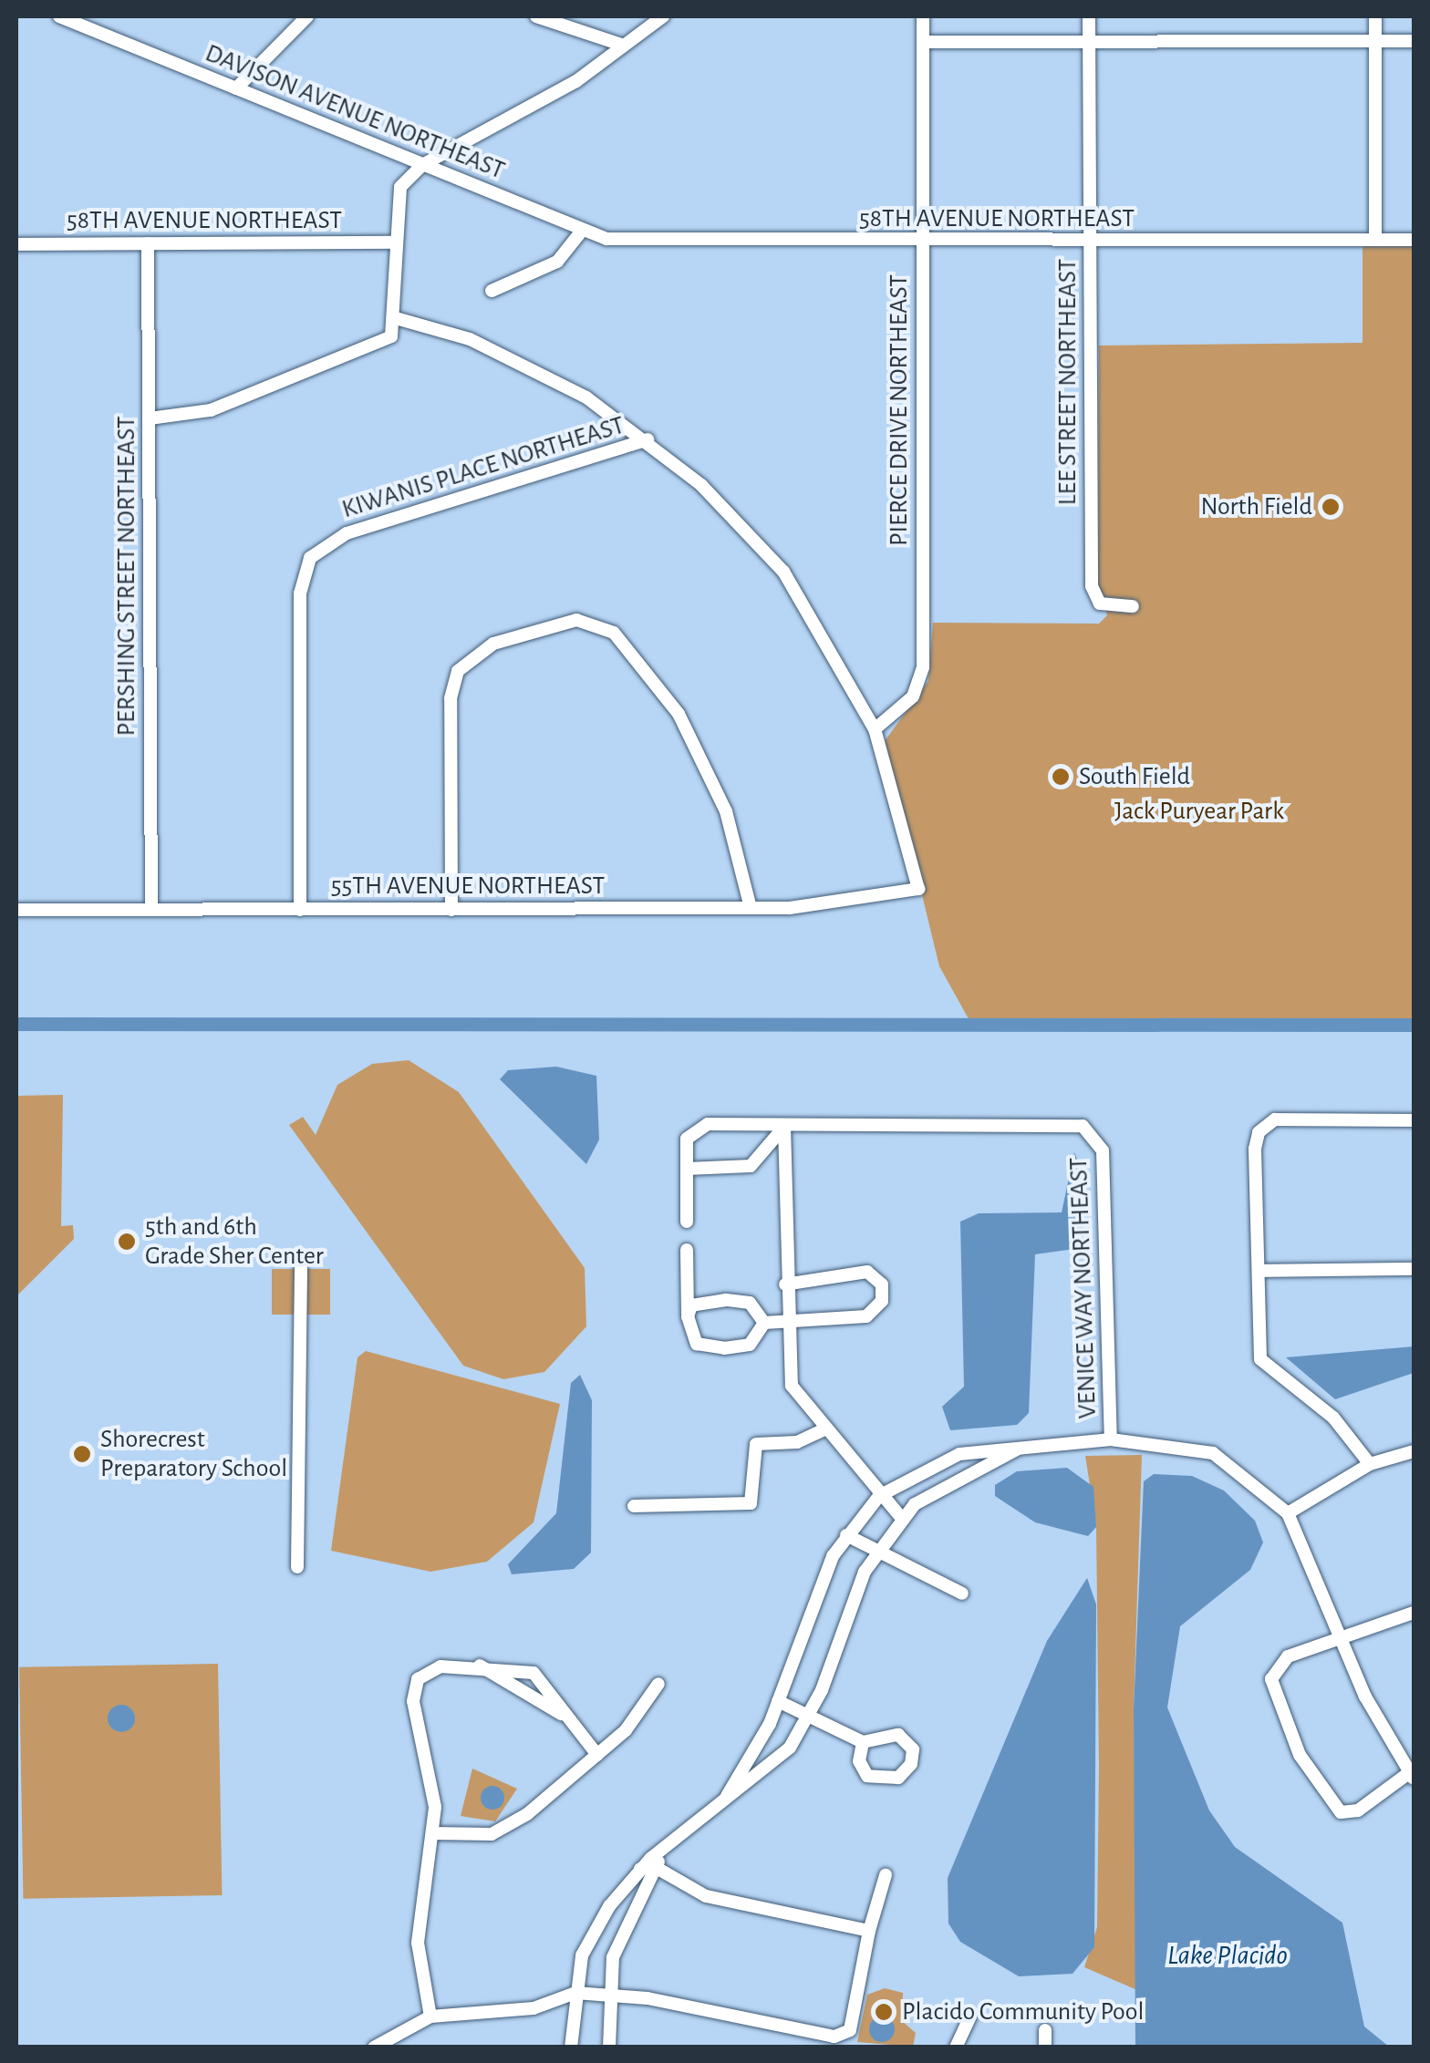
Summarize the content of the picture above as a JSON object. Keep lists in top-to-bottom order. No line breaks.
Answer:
{"streets":{"street":["DAVISON AVENUE NORTHEAST","58TH AVENUE NORTHEAST","LEE STREET NORTHEAST","PIERCE DRIVE NORTHEAST","KIWANIS PLACE NORTHEAST","PERSHING STREET NORTHEAST","55TH AVENUE NORTHEAST","VENICE WAY NORTHEAST"]},"crossings":[["DAVISON AVENUE NORTHEAST","58TH AVENUE NORTHEAST"],["58TH AVENUE NORTHEAST","LEE STREET NORTHEAST"],["58TH AVENUE NORTHEAST","PIERCE DRIVE NORTHEAST"],["58TH AVENUE NORTHEAST","PERSHING STREET NORTHEAST"],["PIERCE DRIVE NORTHEAST","55TH AVENUE NORTHEAST"],["KIWANIS PLACE NORTHEAST","55TH AVENUE NORTHEAST"],["PERSHING STREET NORTHEAST","55TH AVENUE NORTHEAST"]],"water":["Lake Placido"],"parks":["Jack Puryear Park"],"places":["North Field","South Field","5th and 6th Grade Sher Center","Shorecrest Preparatory School","Placido Community Pool"]}
